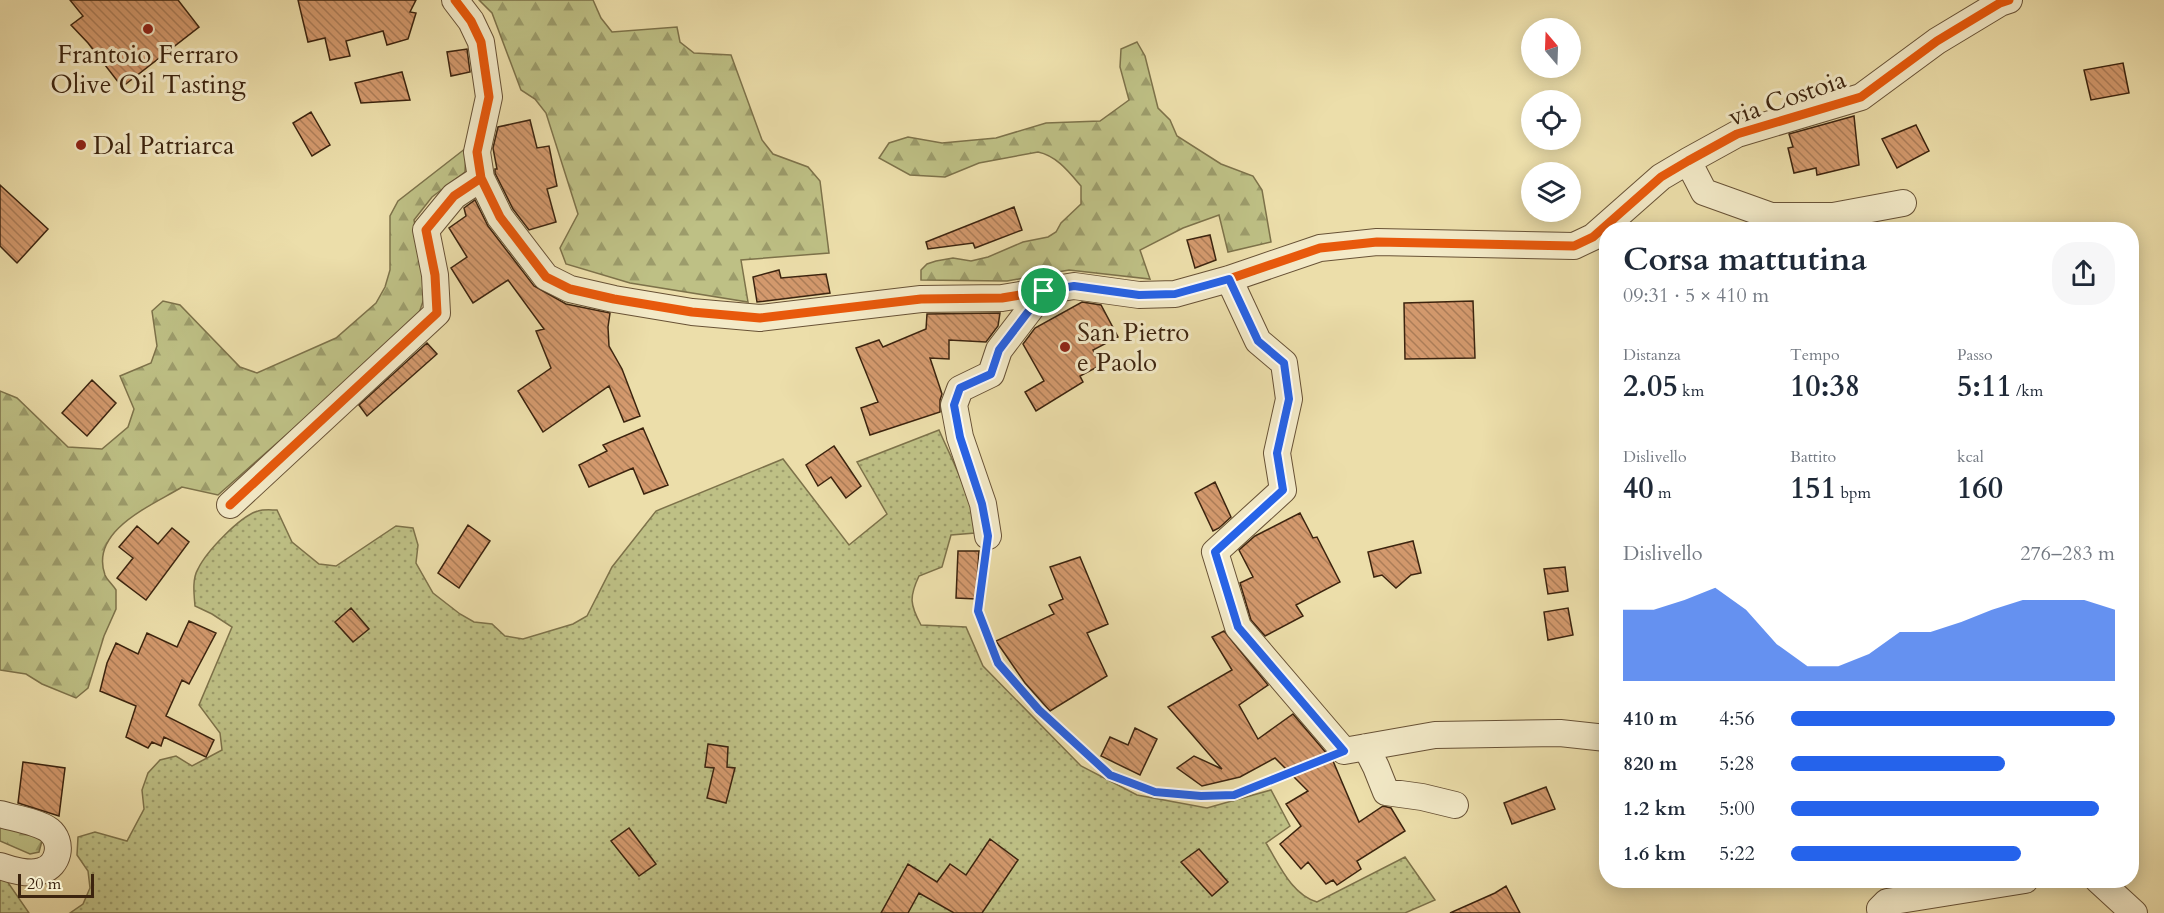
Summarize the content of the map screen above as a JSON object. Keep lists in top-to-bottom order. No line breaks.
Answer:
{"streets":{"street":["via Costoia"]},"places":["Frantoio Ferraro Olive Oil Tasting","Dal Patriarca","San Pietro e Paolo"],"scale_bar":"20 m","north":"top","page":{"heading":["Corsa mattutina","09:31 · 5 × 410 m"],"stats":[["Distanza","2.05 km"],["Tempo","10:38"],["Passo","5:11 /km"],["Dislivello","40 m"],["Battito","151 bpm"],["kcal","160"]],"chart":["Dislivello","276–283 m"],"list":[{"name":"410 m","note":"4:56"},{"name":"820 m","note":"5:28"},{"name":"1.2 km","note":"5:00"},{"name":"1.6 km","note":"5:22"}],"scale":"20 m"}}
